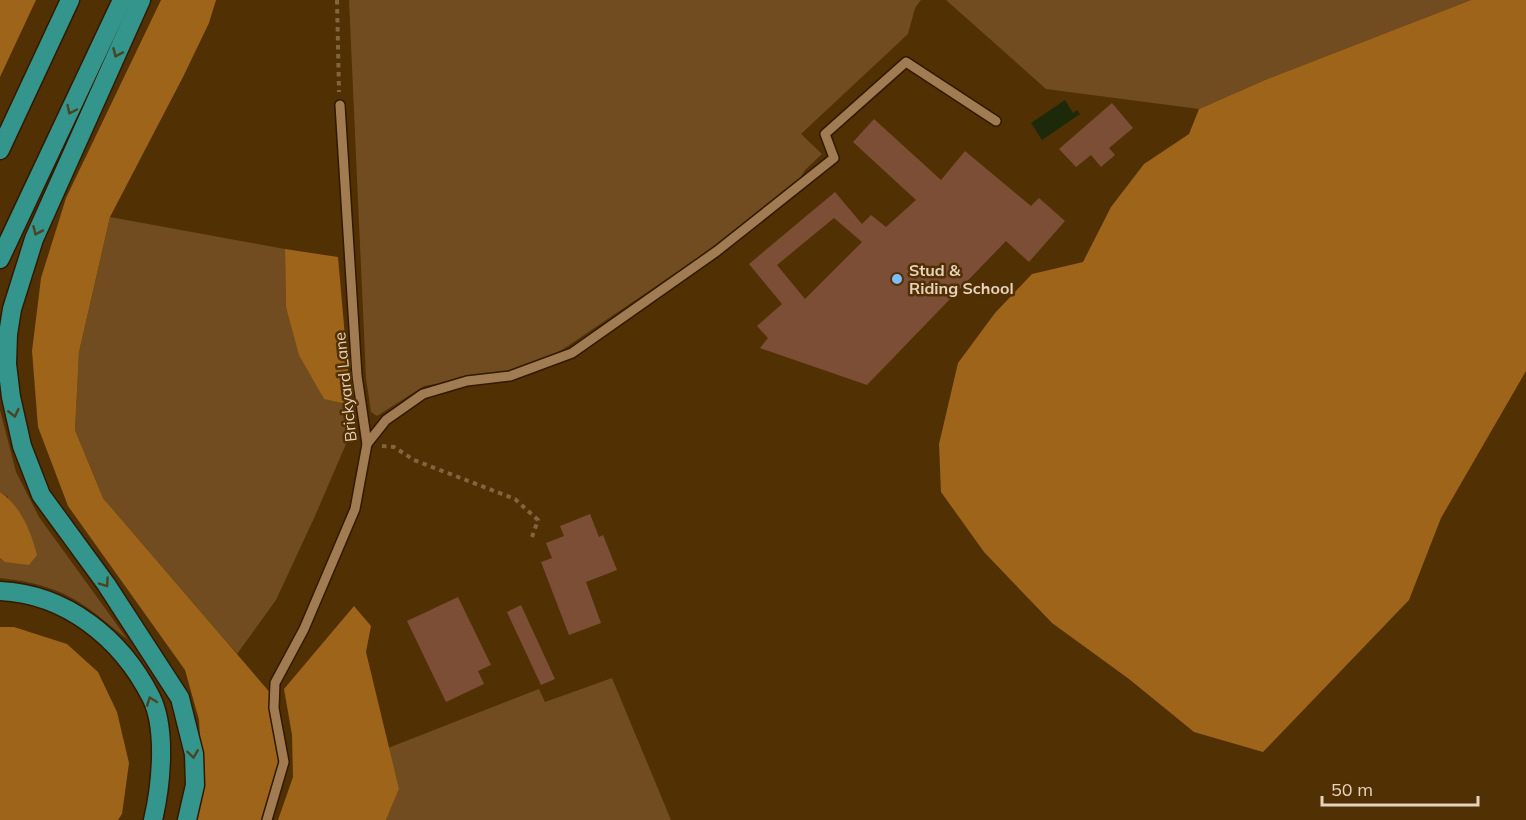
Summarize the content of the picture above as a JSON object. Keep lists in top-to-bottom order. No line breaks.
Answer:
{"streets":{"lane":["Brickyard Lane"]},"places":["Stud & Riding School"],"scale_bar":"50 m"}
